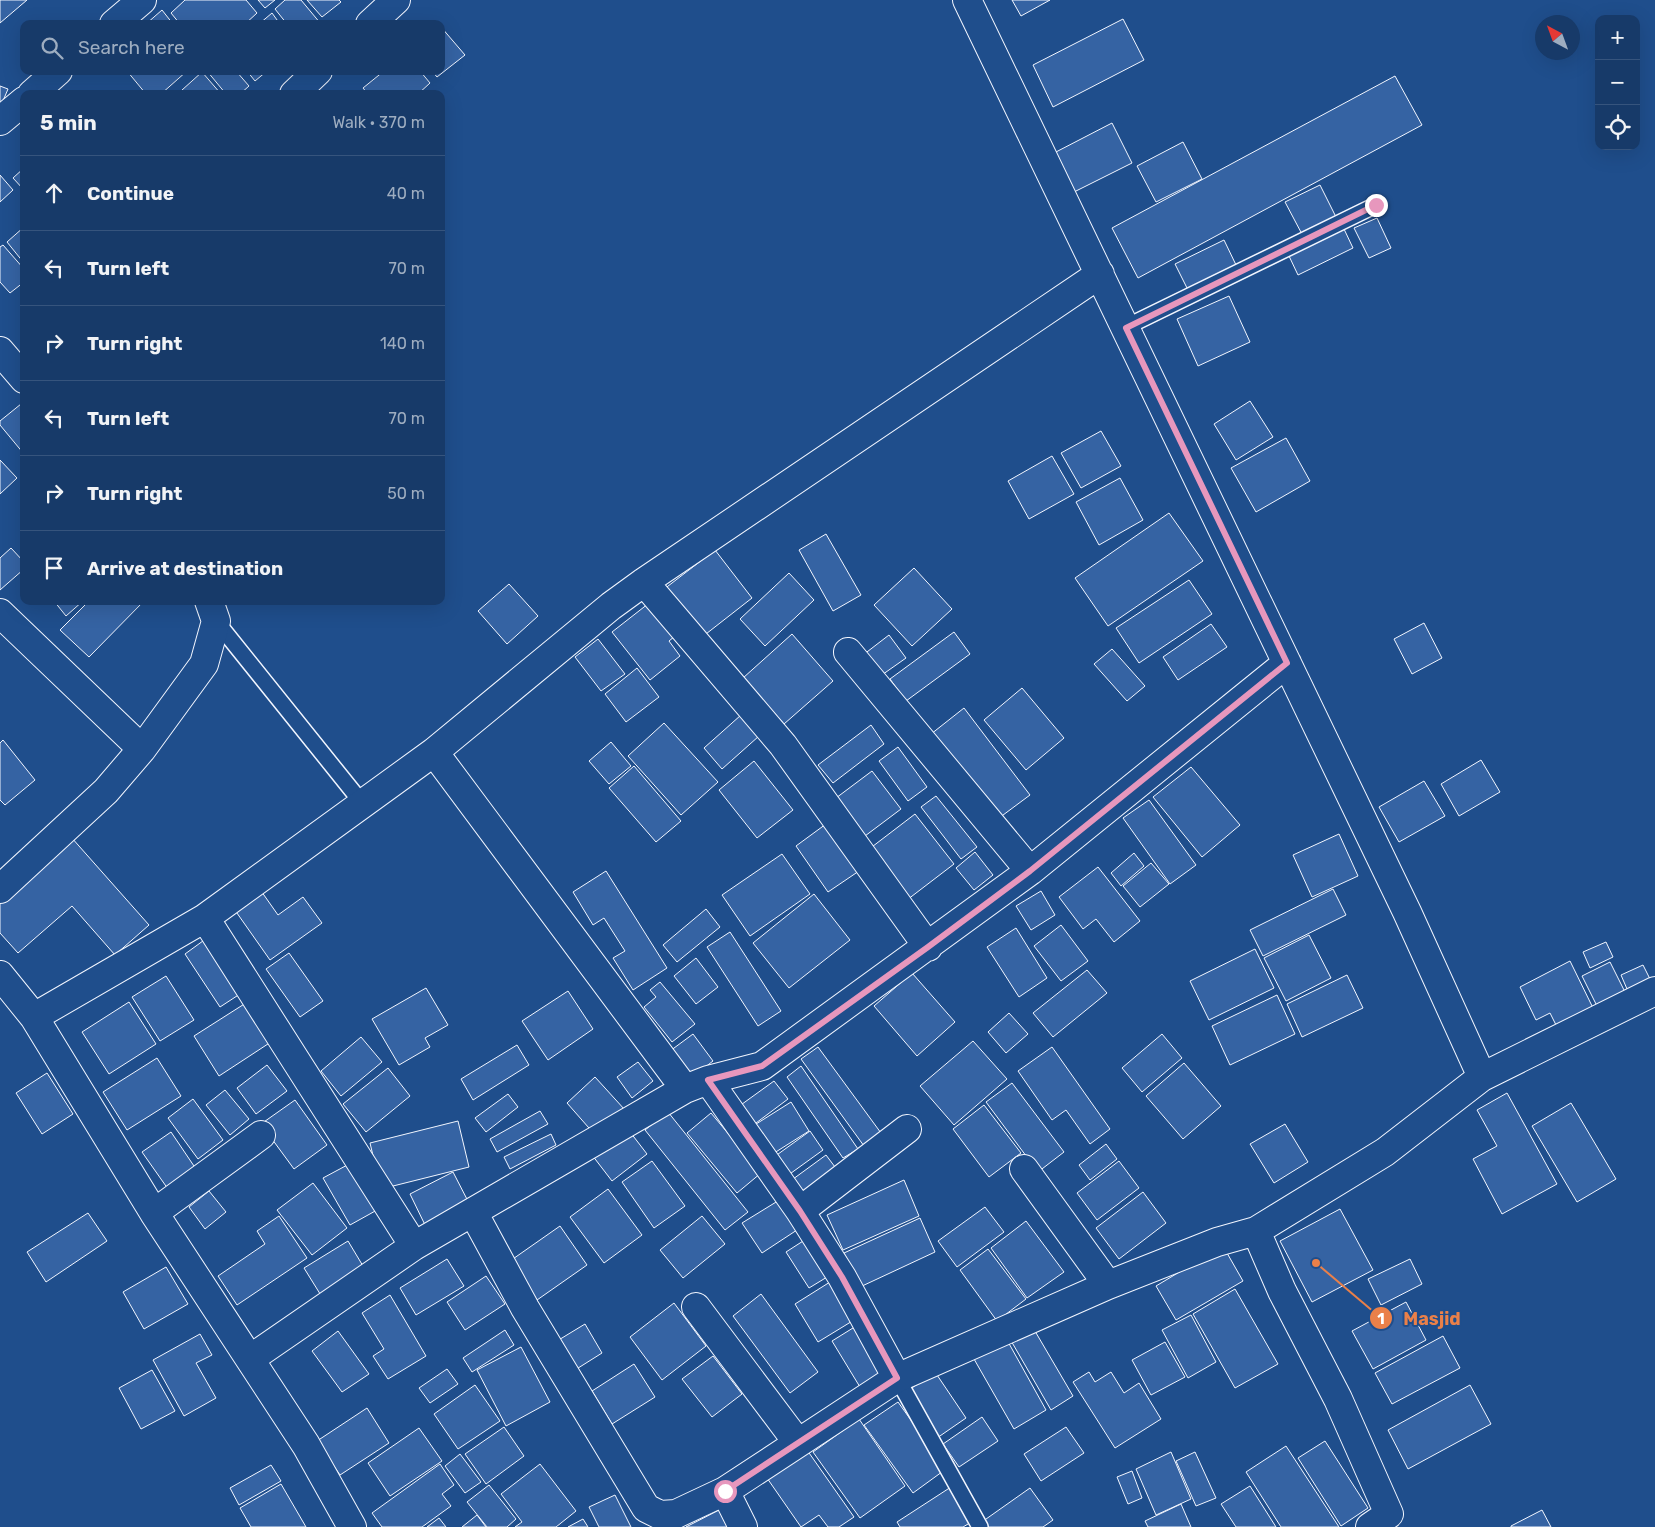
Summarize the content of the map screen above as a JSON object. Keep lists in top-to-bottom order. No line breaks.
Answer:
{"places":["Masjid"],"north":"top left","page":{"map_buttons":["+","−"],"search":"Search here","heading":["5 min","Walk · 370 m"],"list":[["Continue","40 m"],["Turn left","70 m"],["Turn right","140 m"],["Turn left","70 m"],["Turn right","50 m"],"Arrive at destination"]}}
